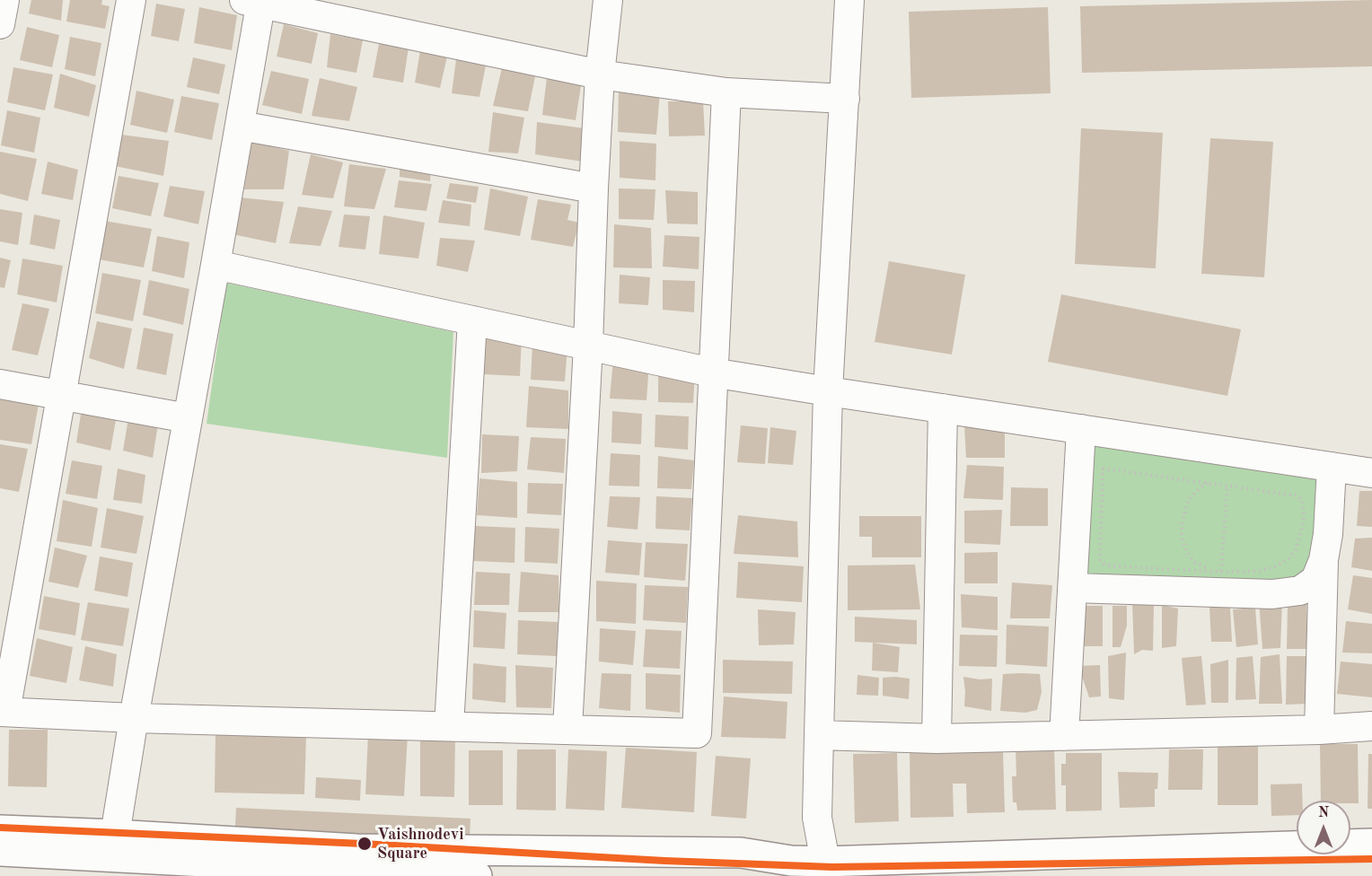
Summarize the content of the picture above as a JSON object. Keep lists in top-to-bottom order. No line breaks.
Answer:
{"places":["Vaishnodevi Square"],"north":"top"}
